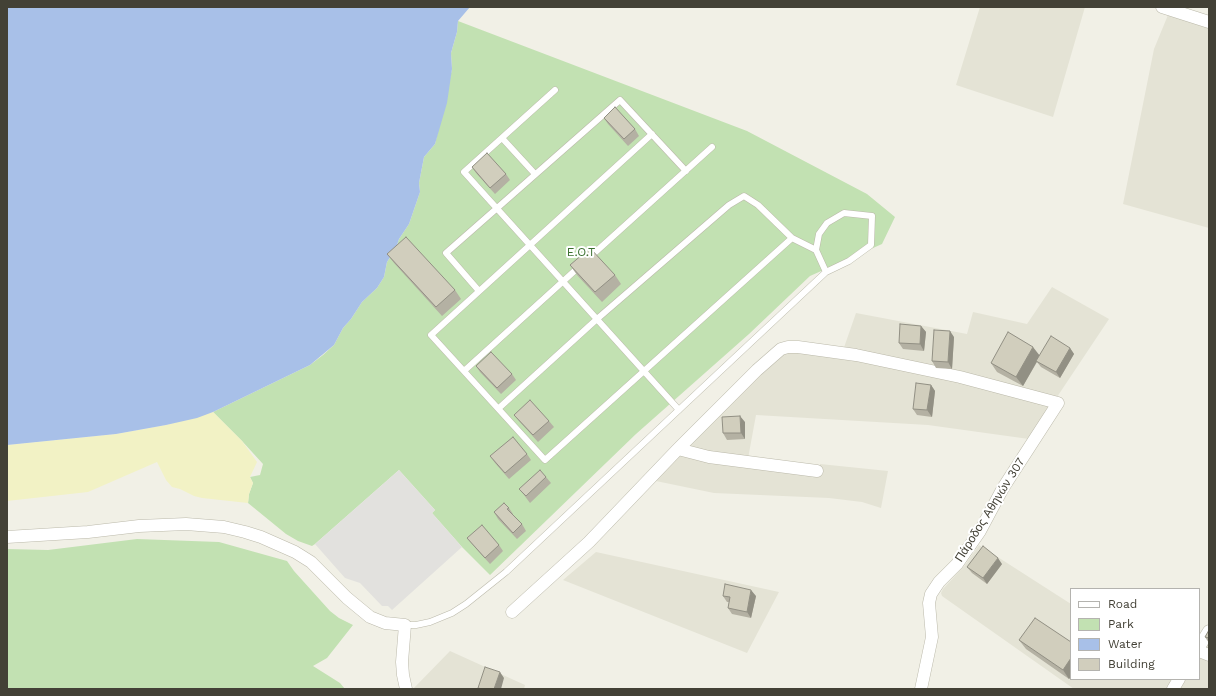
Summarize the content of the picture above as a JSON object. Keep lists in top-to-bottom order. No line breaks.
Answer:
{"streets":{"street":["Πάροδος Αθηνών 307"]},"parks":["E.O.T"],"legend":["Road","Park","Water","Building"]}
